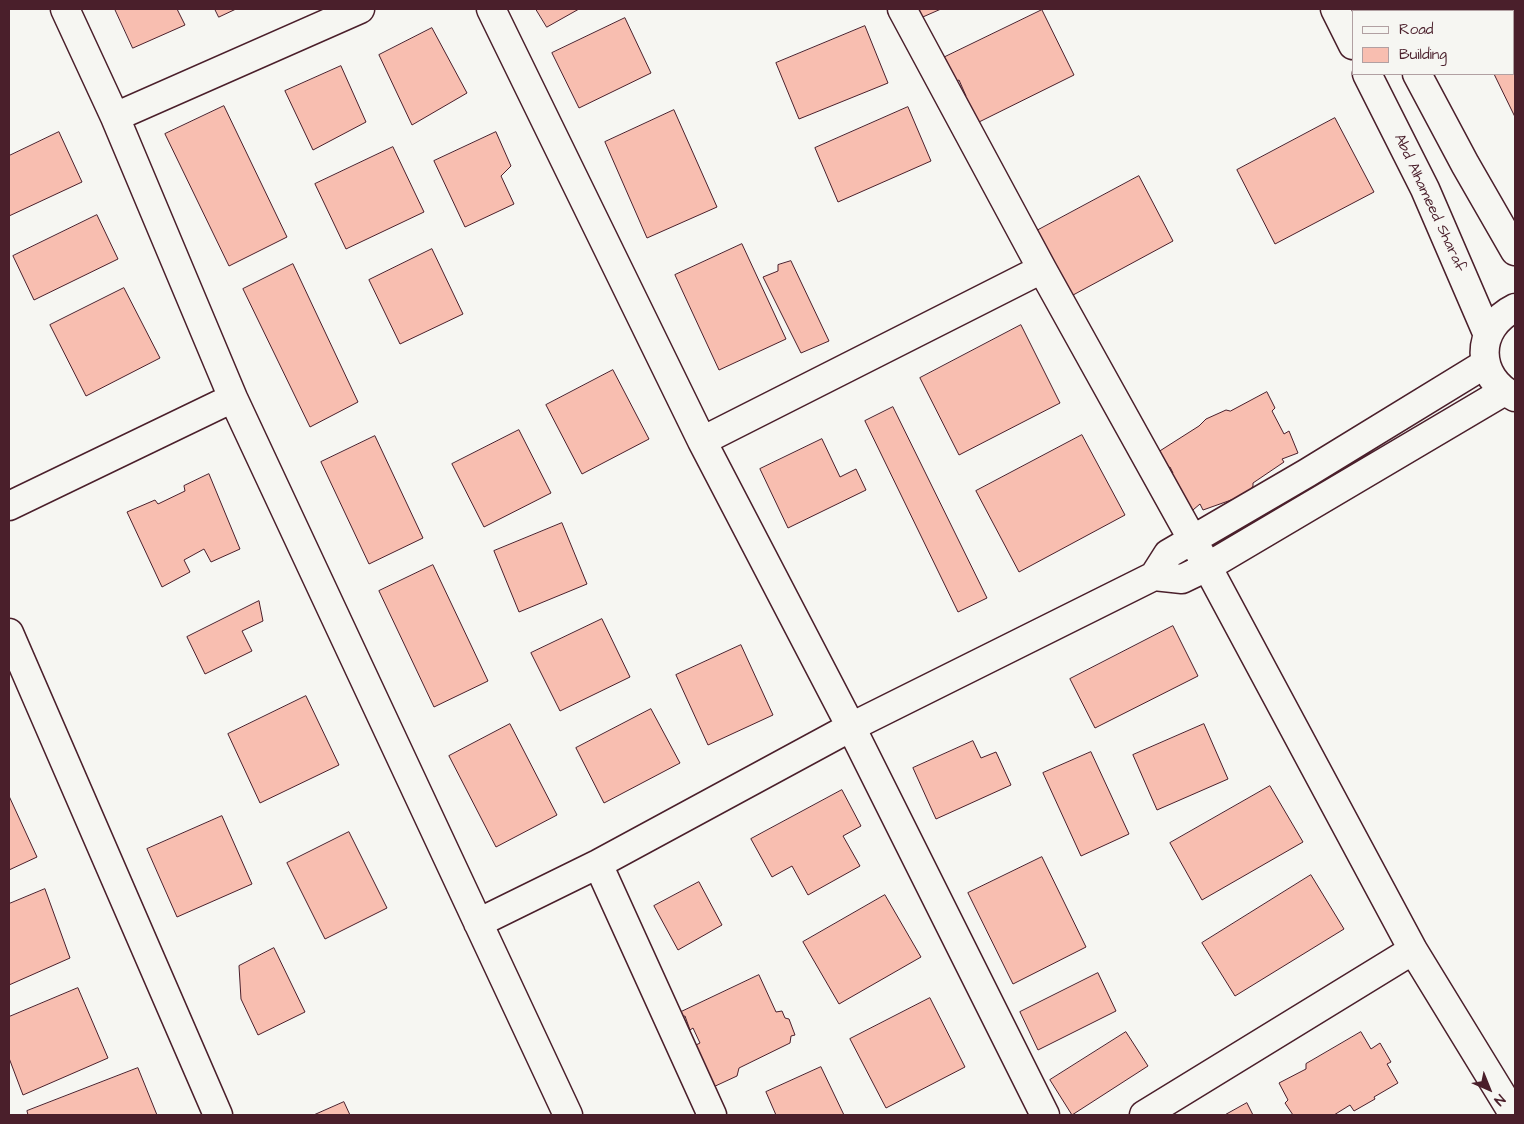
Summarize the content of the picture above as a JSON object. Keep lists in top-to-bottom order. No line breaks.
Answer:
{"streets":{"street":["Abd Alhameed Sharaf"]},"legend":["Road","Building"],"north":"bottom right"}
